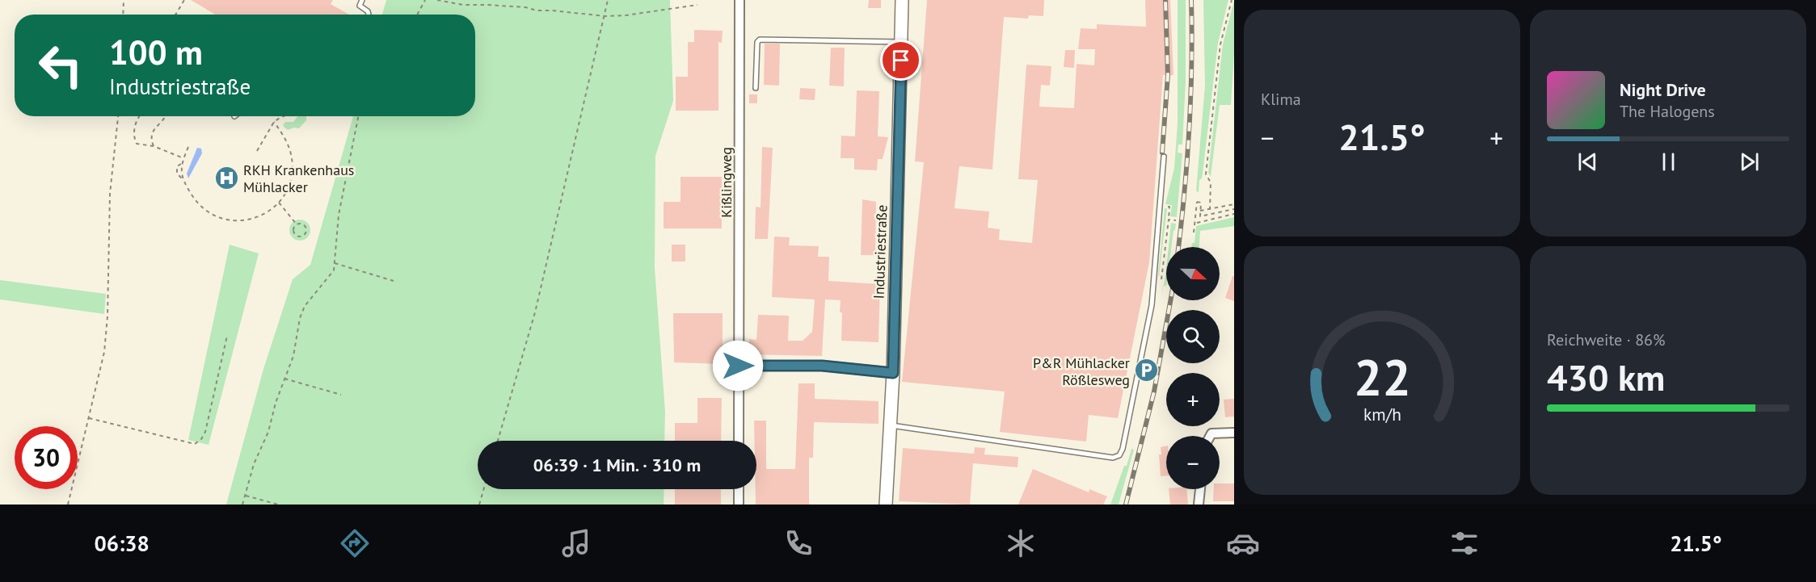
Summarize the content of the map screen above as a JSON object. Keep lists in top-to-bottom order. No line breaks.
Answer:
{"streets":{"street":["Kißlingweg","Industriestraße"]},"places":{"hospital":["RKH Krankenhaus Mühlacker"],"parking":["P&R Mühlacker Rößlesweg"]},"north":"right","page":{"tile":["Klima",["Reichweite · 86%","430 km"]],"turn":["100 m","Industriestraße"],"song":["Night Drive","The Halogens"],"heat":["−","21.5°","+"],"map_buttons":["+","−"],"limit":"30","trip":"06:39 · 1 Min. · 310 m","tabs":["06:38","21.5°"],"gauge":["22","km/h"]}}
